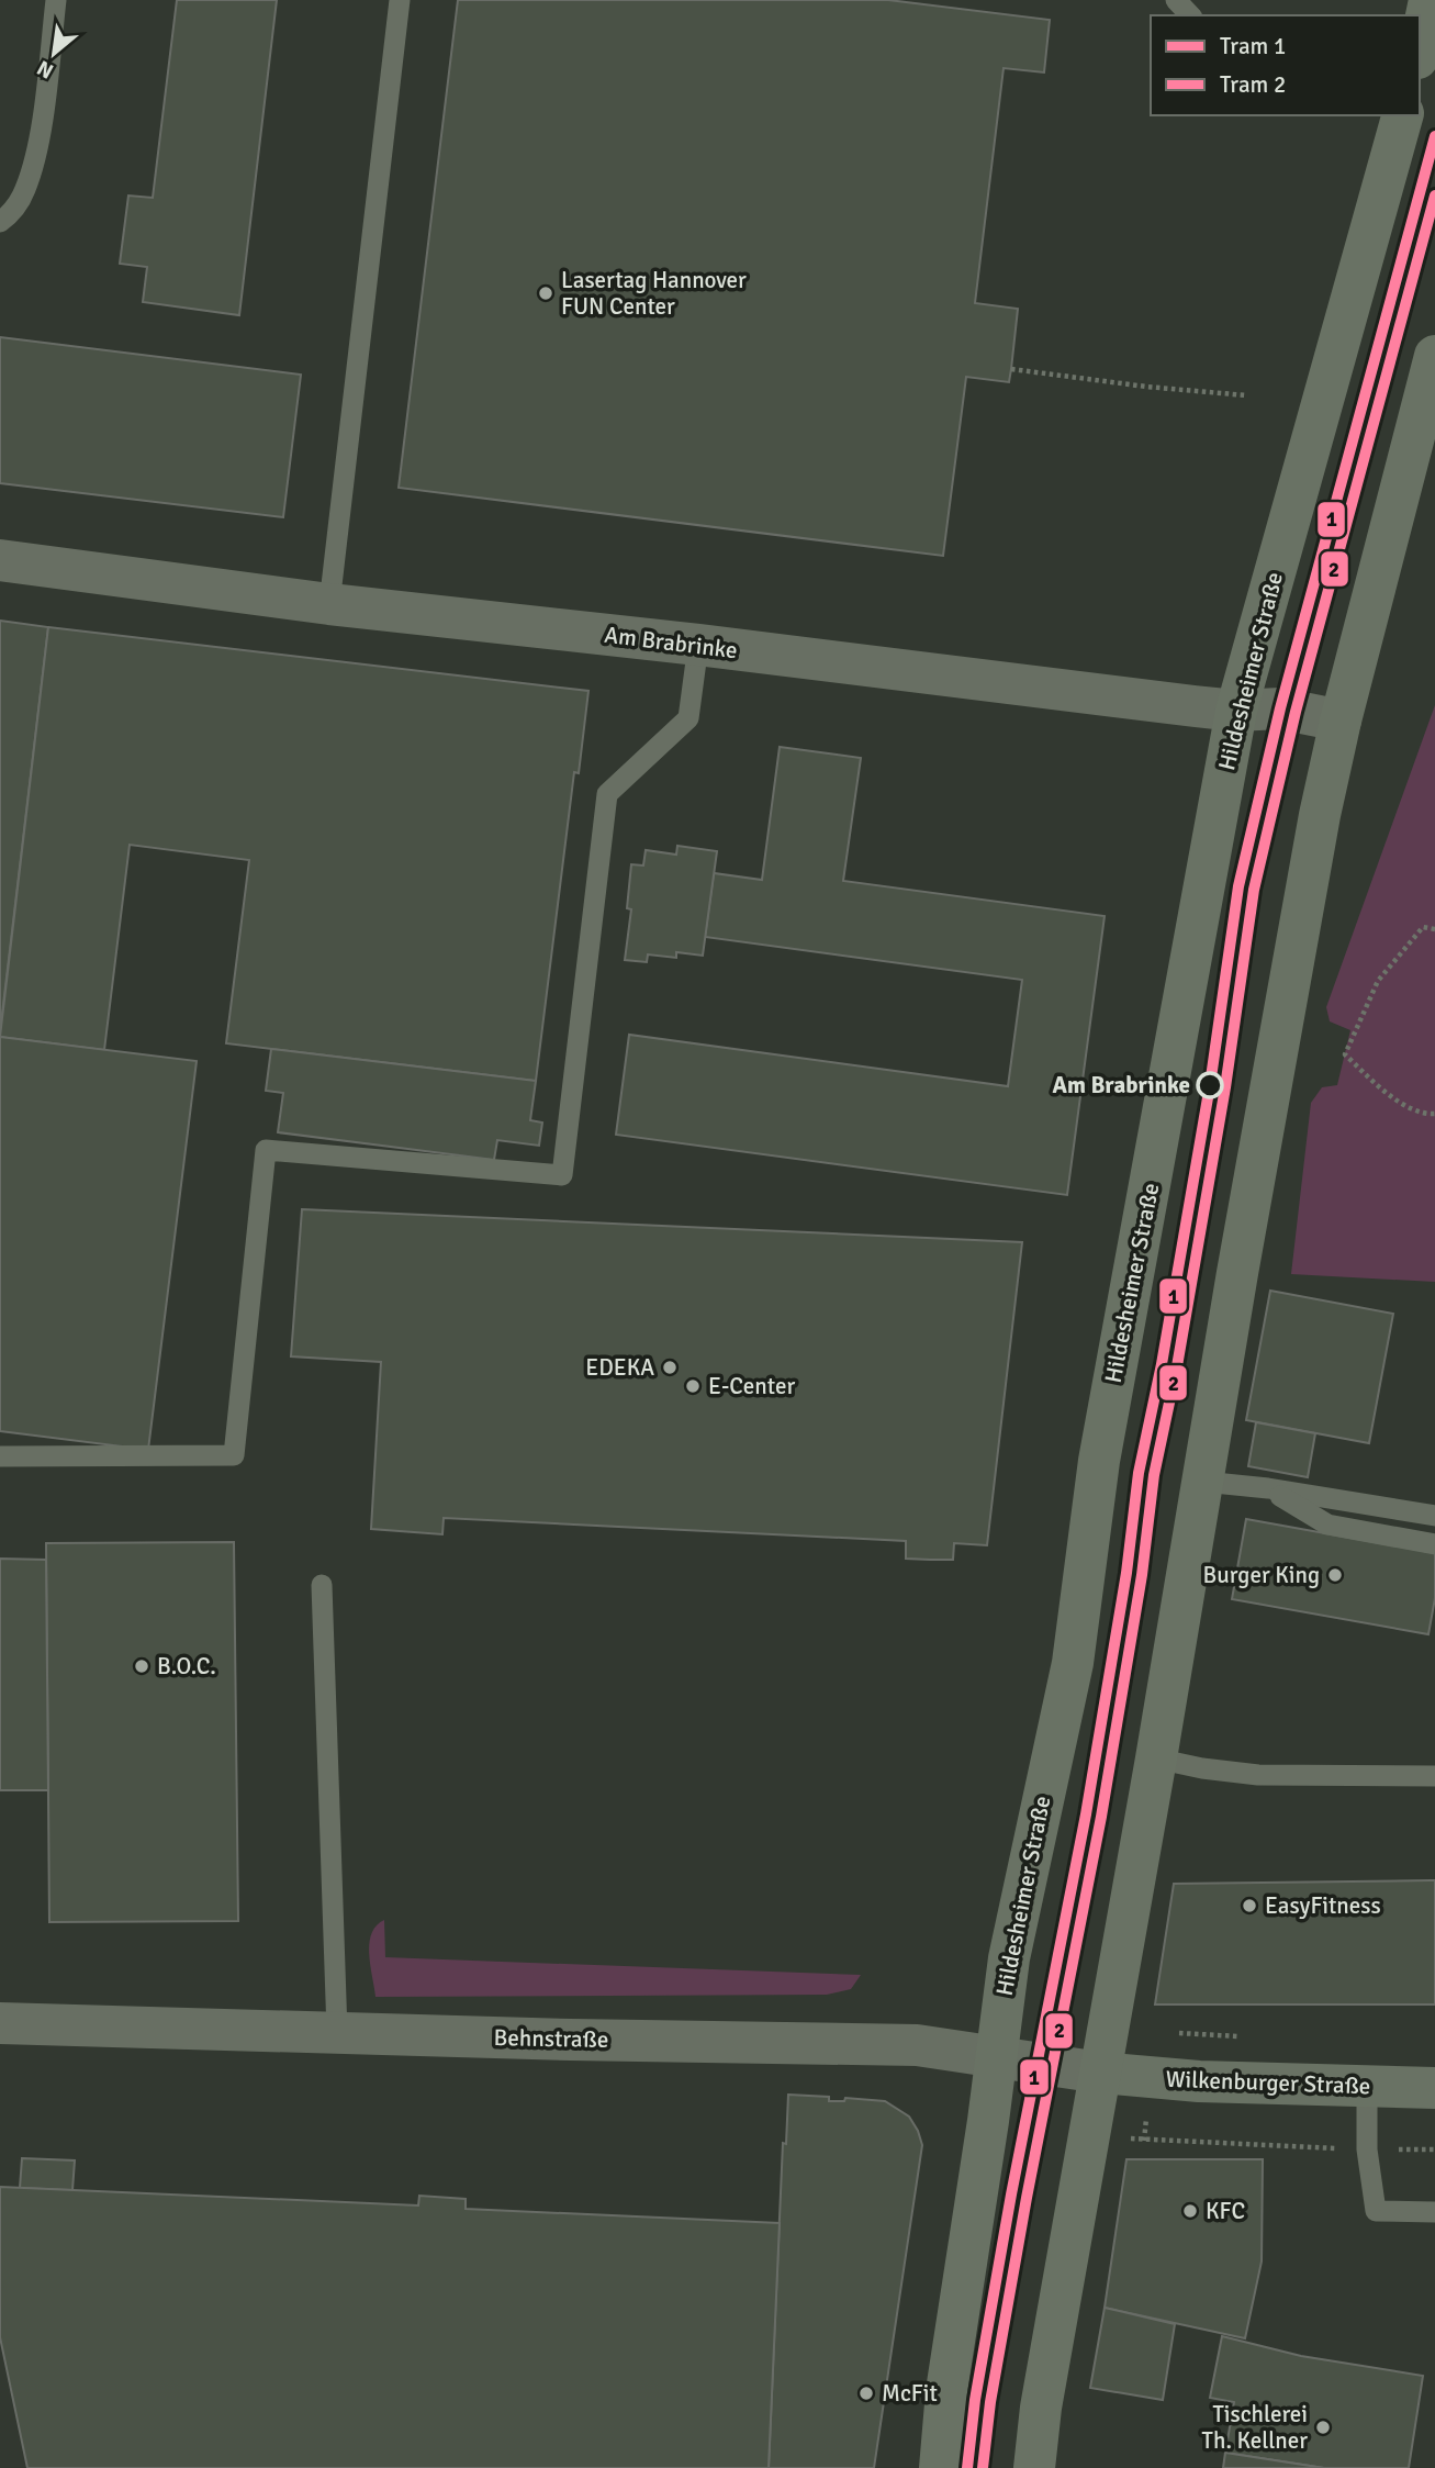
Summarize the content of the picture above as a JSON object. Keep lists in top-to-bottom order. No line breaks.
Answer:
{"streets":{"main road":["Hildesheimer Straße","Wilkenburger Straße"],"street":["Am Brabrinke","Behnstraße"]},"crossings":[["Am Brabrinke","Hildesheimer Straße"],["Hildesheimer Straße","Behnstraße"],["Behnstraße","Wilkenburger Straße"]],"places":["Lasertag Hannover FUN Center","Am Brabrinke","EDEKA","E-Center","Burger King","B.O.C.","EasyFitness","KFC","McFit","Tischlerei Th. Kellner"],"lines":["tram line 1","tram line 2"],"legend":["Tram 1","Tram 2"],"north":"bottom left"}
